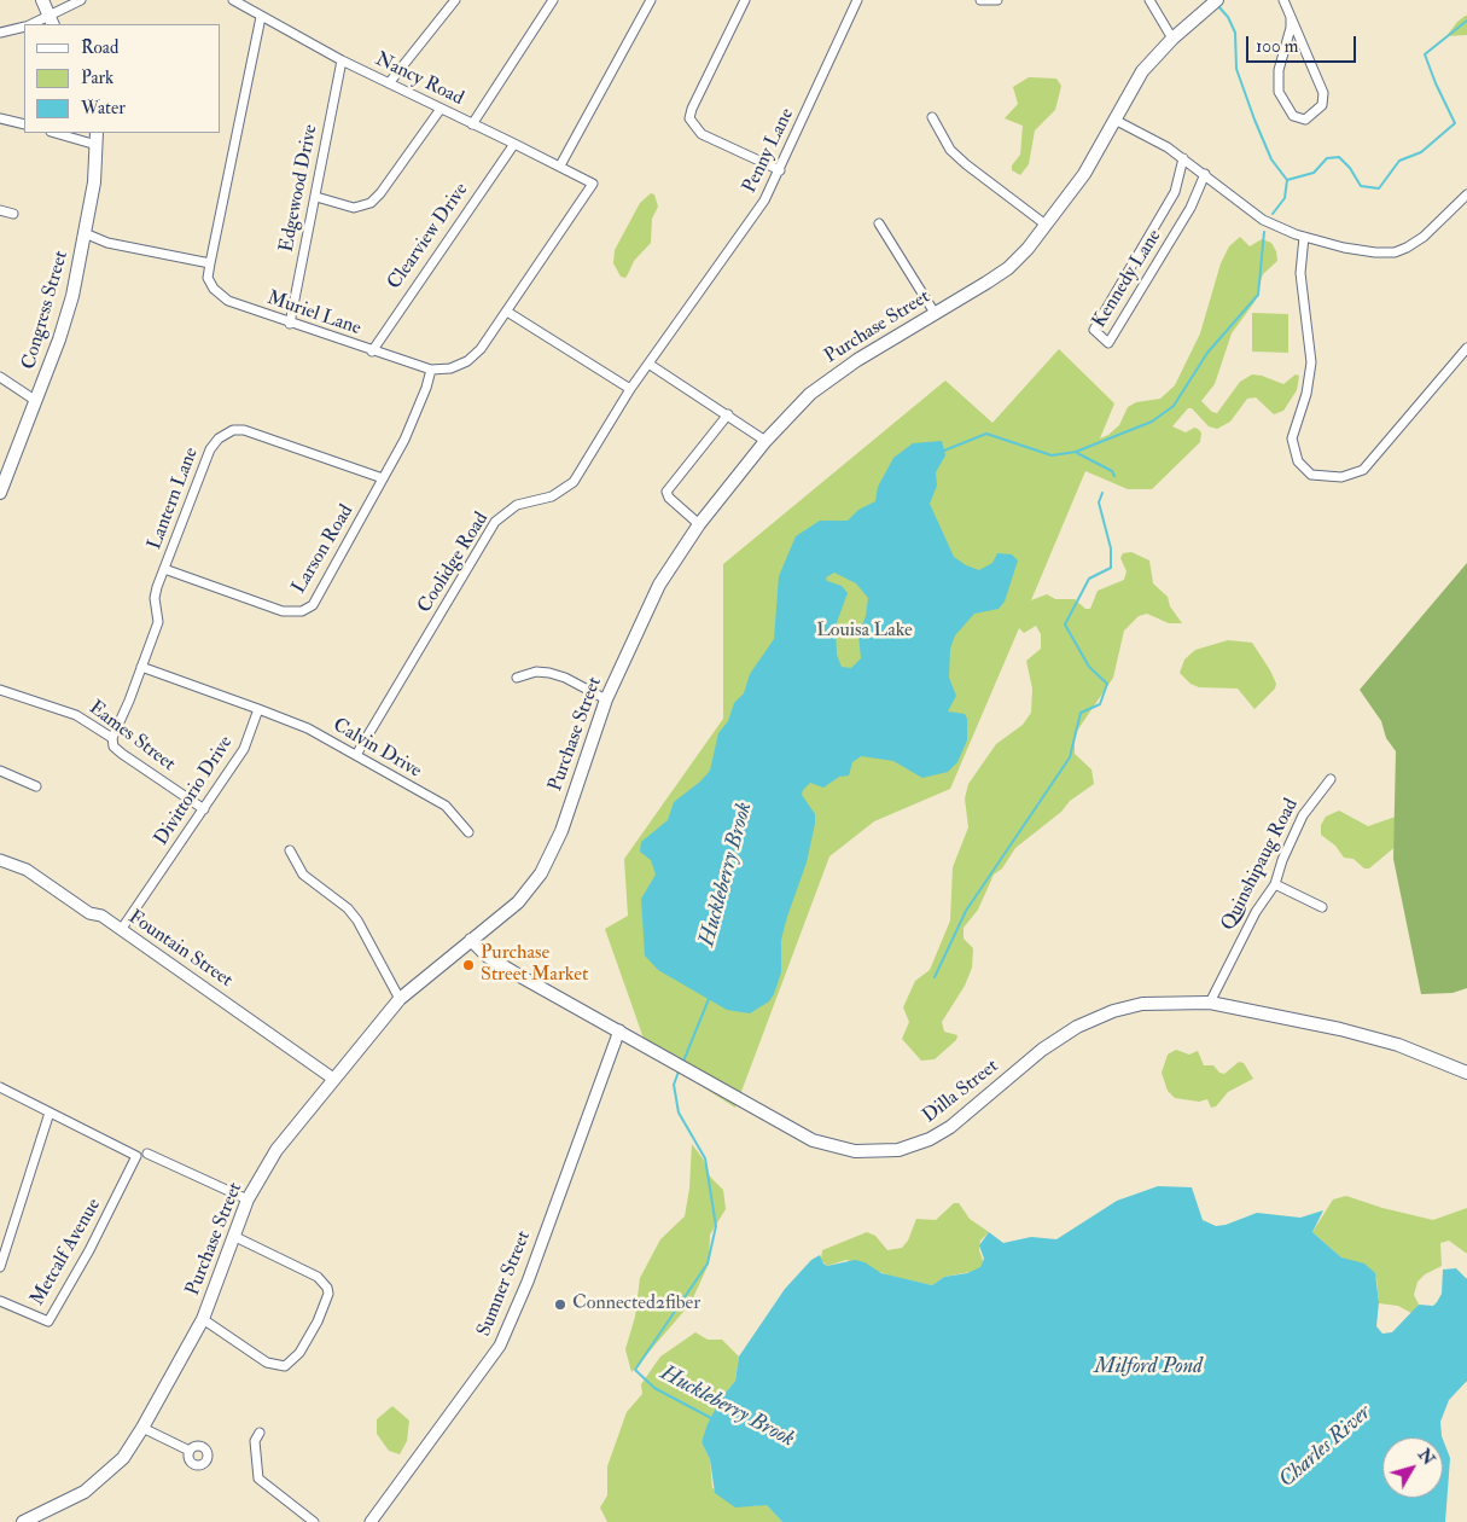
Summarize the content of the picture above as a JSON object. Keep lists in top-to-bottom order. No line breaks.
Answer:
{"streets":{"main road":["Congress Street","Purchase Street","Dilla Street"],"street":["Nancy Road","Penny Lane","Edgewood Drive","Clearview Drive","Kennedy Lane","Muriel Lane","Lantern Lane","Larson Road","Coolidge Road","Eames Street","Calvin Drive","Divittorio Drive","Quinshipaug Road","Fountain Street","Metcalf Avenue","Sumner Street"]},"crossings":[["Nancy Road","Edgewood Drive"],["Nancy Road","Clearview Drive"],["Nancy Road","Muriel Lane"],["Penny Lane","Coolidge Road"],["Edgewood Drive","Muriel Lane"],["Clearview Drive","Muriel Lane"],["Muriel Lane","Larson Road"],["Purchase Street","Fountain Street"],["Purchase Street","Dilla Street"],["Lantern Lane","Larson Road"],["Lantern Lane","Eames Street"],["Coolidge Road","Calvin Drive"],["Eames Street","Divittorio Drive"],["Calvin Drive","Divittorio Drive"],["Divittorio Drive","Fountain Street"],["Quinshipaug Road","Dilla Street"],["Dilla Street","Sumner Street"]],"water":["Huckleberry Brook","Milford Pond","Charles River"],"parks":["Louisa Lake"],"places":["Purchase Street Market","Connected2fiber"],"legend":["Road","Park","Water"],"scale_bar":"100 m","north":"top right"}
